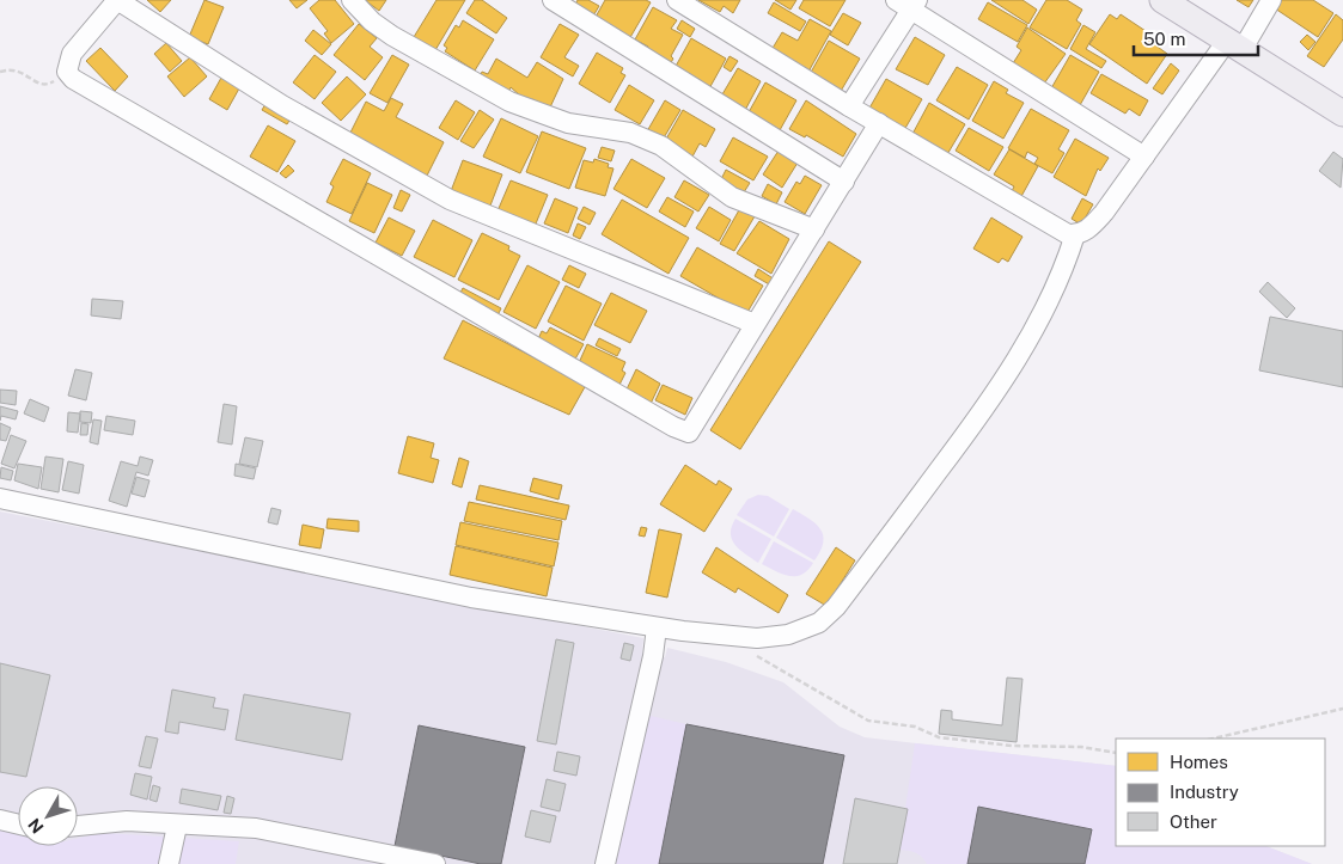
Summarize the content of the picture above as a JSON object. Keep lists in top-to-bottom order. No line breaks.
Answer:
{"legend":["Homes","Industry","Other"],"scale_bar":"50 m","north":"bottom left"}
